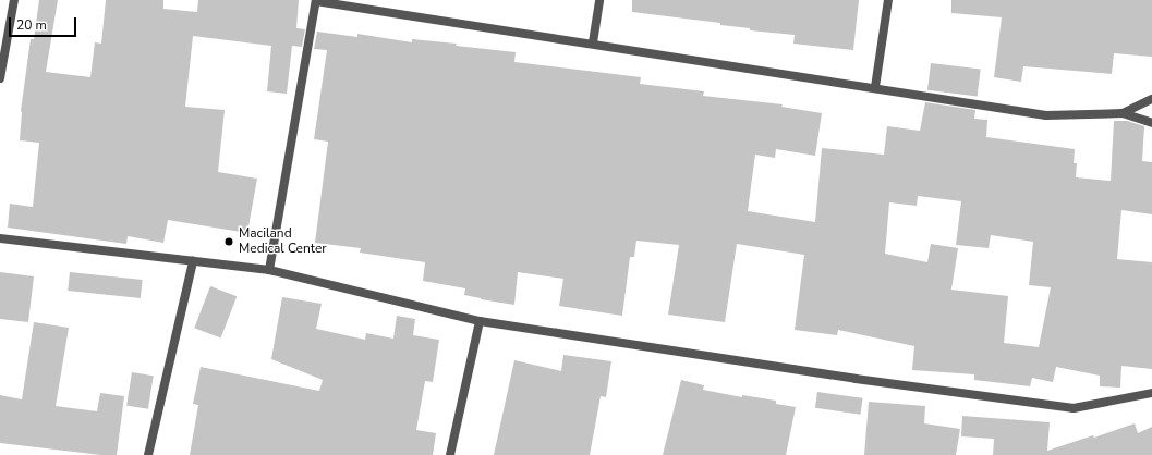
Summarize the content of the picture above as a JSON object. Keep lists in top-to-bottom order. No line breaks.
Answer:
{"places":["Maciland Medical Center"],"scale_bar":"20 m"}
